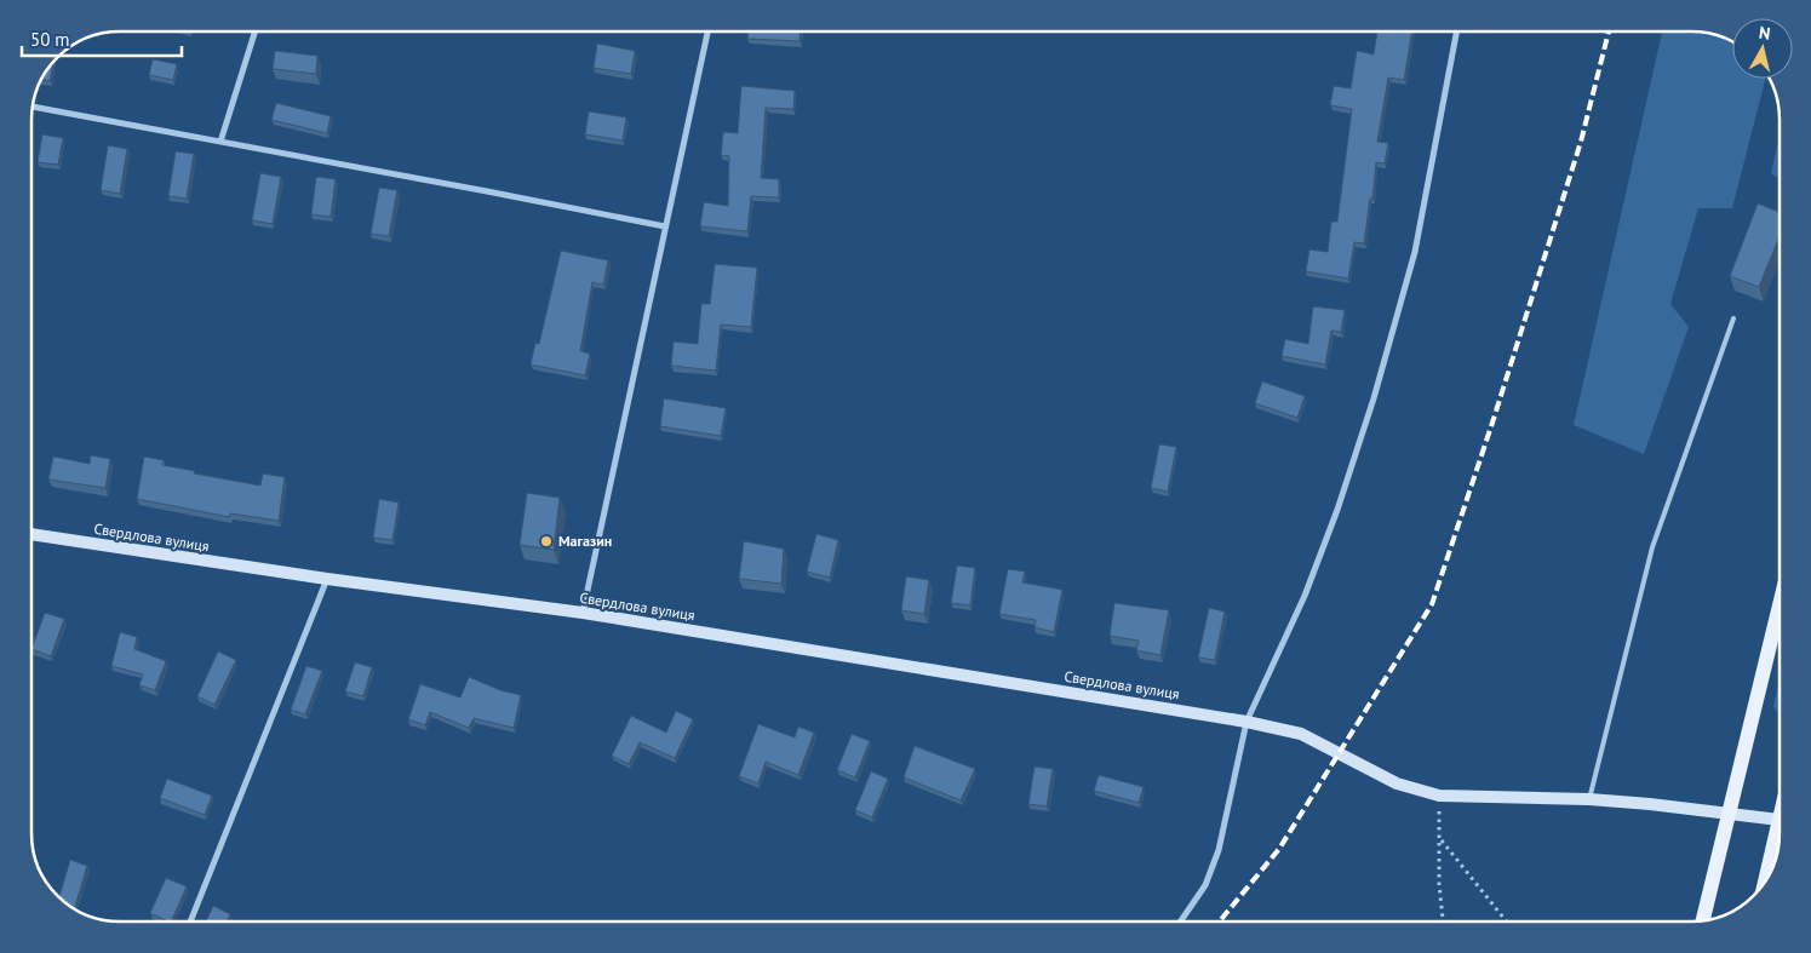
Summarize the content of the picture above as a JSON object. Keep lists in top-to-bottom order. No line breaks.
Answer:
{"streets":{"street":["Свердлова вулиця"]},"places":["Mагазин"],"scale_bar":"50 m","north":"top"}
